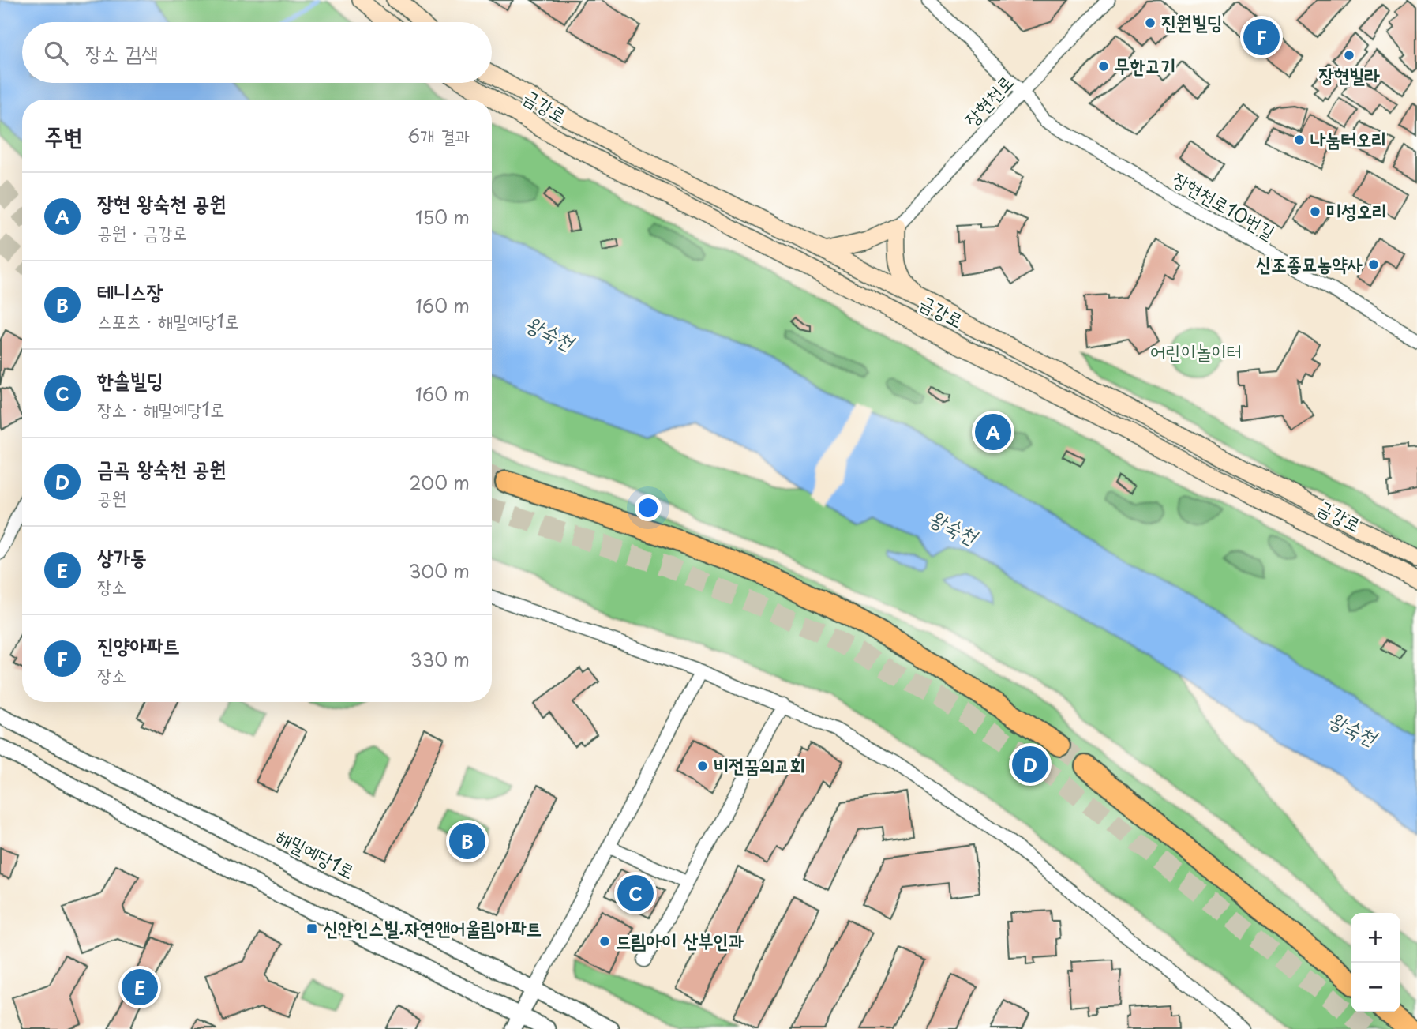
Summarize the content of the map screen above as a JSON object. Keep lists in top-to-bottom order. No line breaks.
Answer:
{"streets":{"main road":["금강로"],"street":["장현천로","장현천로10번길","해밀예당1로"]},"crossings":[["장현천로","장현천로10번길"]],"water":["왕숙천"],"parks":["어린이놀이터"],"places":{"other":["진원빌딩","장현빌라","무한고기","나눔터오리","미성오리","신조종묘농약사","비전꿈의교회","드림아이 산부인과"],"transit":["신안인스빌.자연앤어울림아파트"]},"page":{"pins":["F","A","D","B","C","E"],"search":"장소 검색","heading":["주변","6개 결과"],"list":[{"mark":"A","name":"장현 왕숙천 공원","note":"공원 · 금강로","value":"150 m"},{"mark":"B","name":"테니스장","note":"스포츠 · 해밀예당1로","value":"160 m"},{"mark":"C","name":"한솔빌딩","note":"장소 · 해밀예당1로","value":"160 m"},{"mark":"D","name":"금곡 왕숙천 공원","note":"공원","value":"200 m"},{"mark":"E","name":"상가동","note":"장소","value":"300 m"},{"mark":"F","name":"진양아파트","note":"장소","value":"330 m"}],"map_buttons":["+","−"]}}
